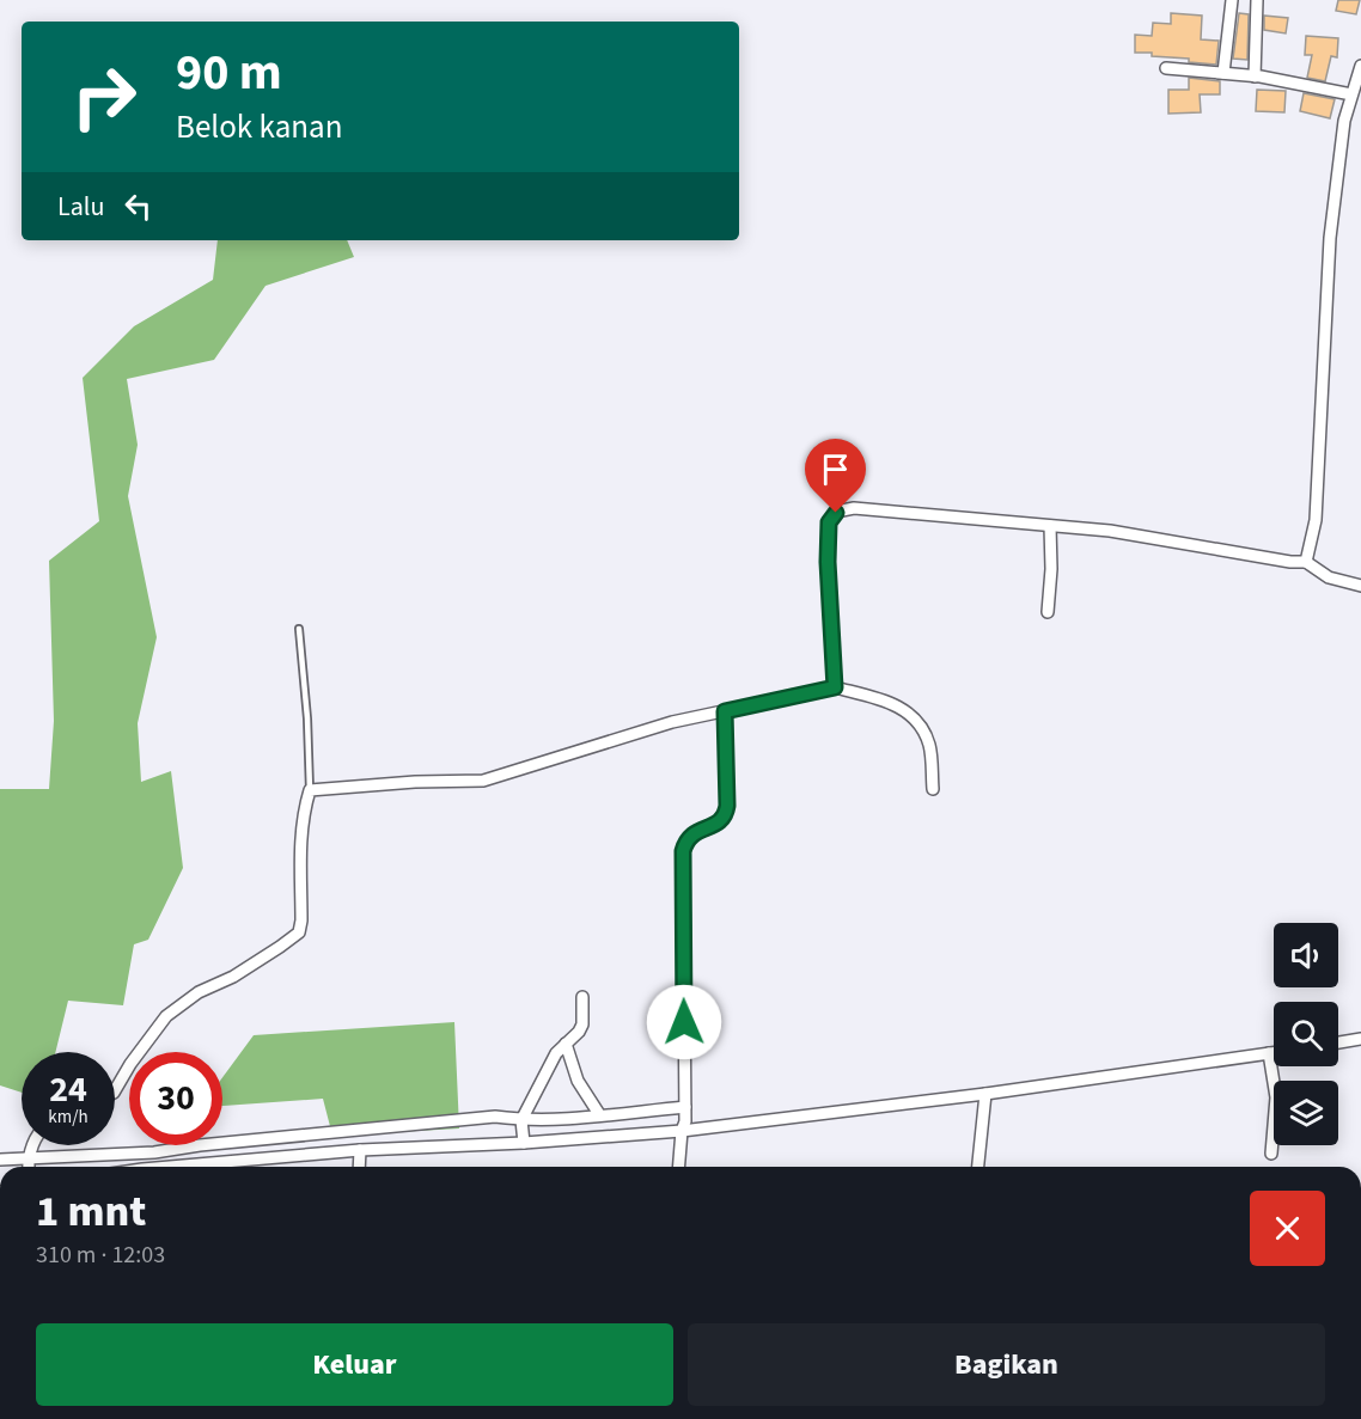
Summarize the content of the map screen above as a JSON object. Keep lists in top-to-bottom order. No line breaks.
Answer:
{"page":{"turn":["90 m","Belok kanan"],"then":"Lalu","speed":"24 km/h","limit":"30","heading":["1 mnt","310 m · 12:03"],"buttons":["Keluar","Bagikan"]}}
